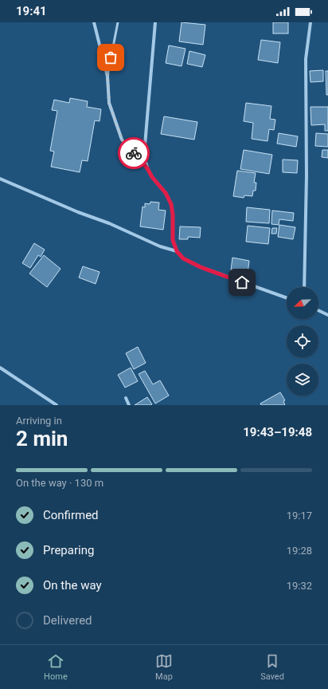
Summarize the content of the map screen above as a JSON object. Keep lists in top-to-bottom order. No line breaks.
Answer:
{"north":"bottom left","page":{"status":"19:41","heading":["2 min","Arriving in","19:43–19:48"],"bar":"On the way · 130 m","list":[["Confirmed","19:17"],["Preparing","19:28"],["On the way","19:32"],"Delivered"],"tabs":["Home","Map","Saved"]}}
